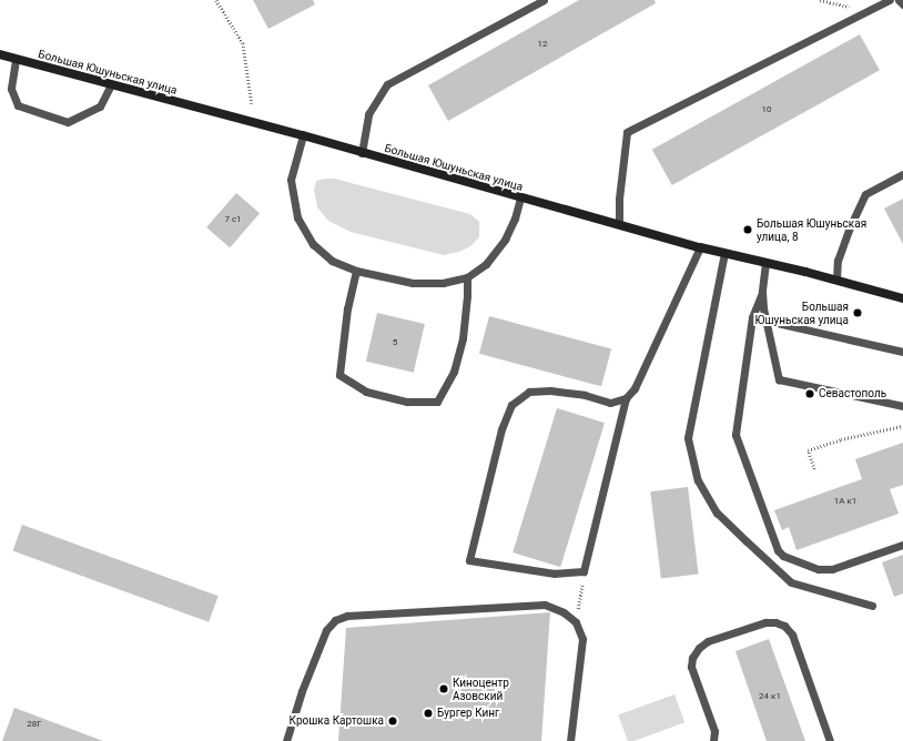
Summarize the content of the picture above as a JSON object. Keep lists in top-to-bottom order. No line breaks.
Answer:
{"streets":{"street":["Большая Юшуньская улица"]},"places":["Большая Юшуньская улица, 8","Большая Юшуньская улица","Севастополь","Киноцентр Азовский","Бургер Кинг","Крошка Картошка"],"house_numbers":["12","10","7 с1","5","1А к1","24 к1","28Г"]}
